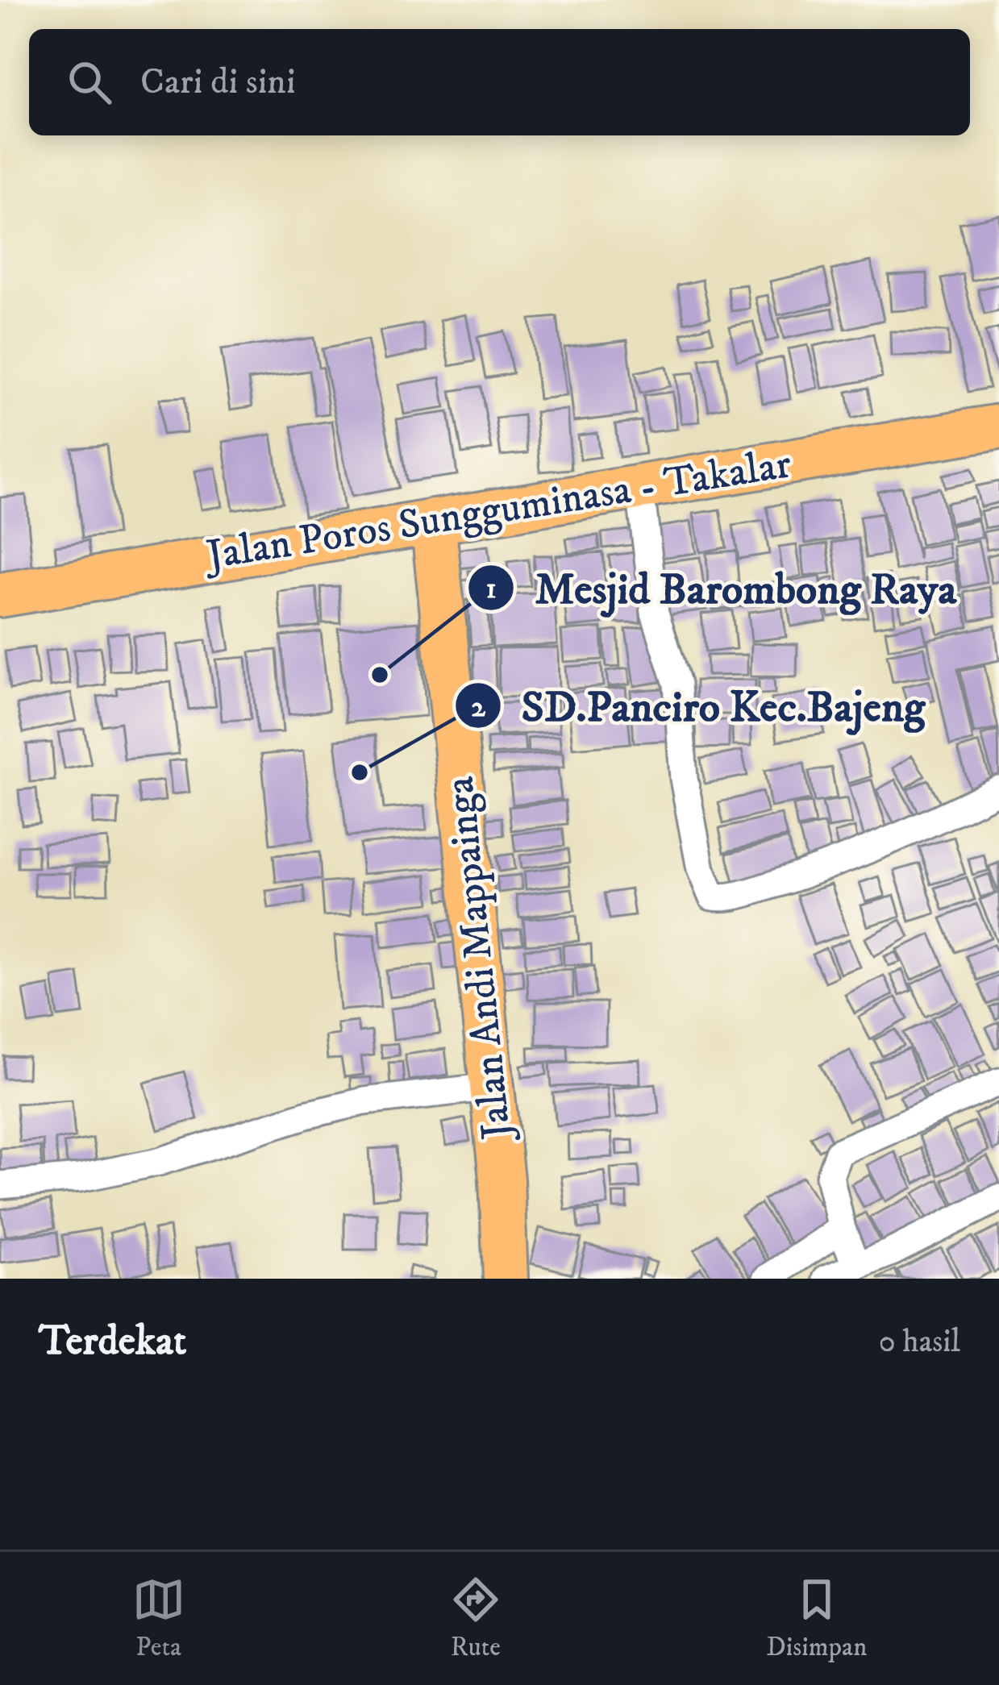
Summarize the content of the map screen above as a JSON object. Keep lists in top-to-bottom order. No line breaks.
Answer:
{"streets":{"main road":["Jalan Poros Sungguminasa - Takalar","Jalan Andi Mappainga"]},"crossings":[["Jalan Poros Sungguminasa - Takalar","Jalan Andi Mappainga"]],"places":["Mesjid Barombong Raya","SD.Panciro Kec.Bajeng"],"page":{"search":"Cari di sini","heading":["Terdekat","0 hasil"],"nav":["Peta","Rute","Disimpan"]}}
